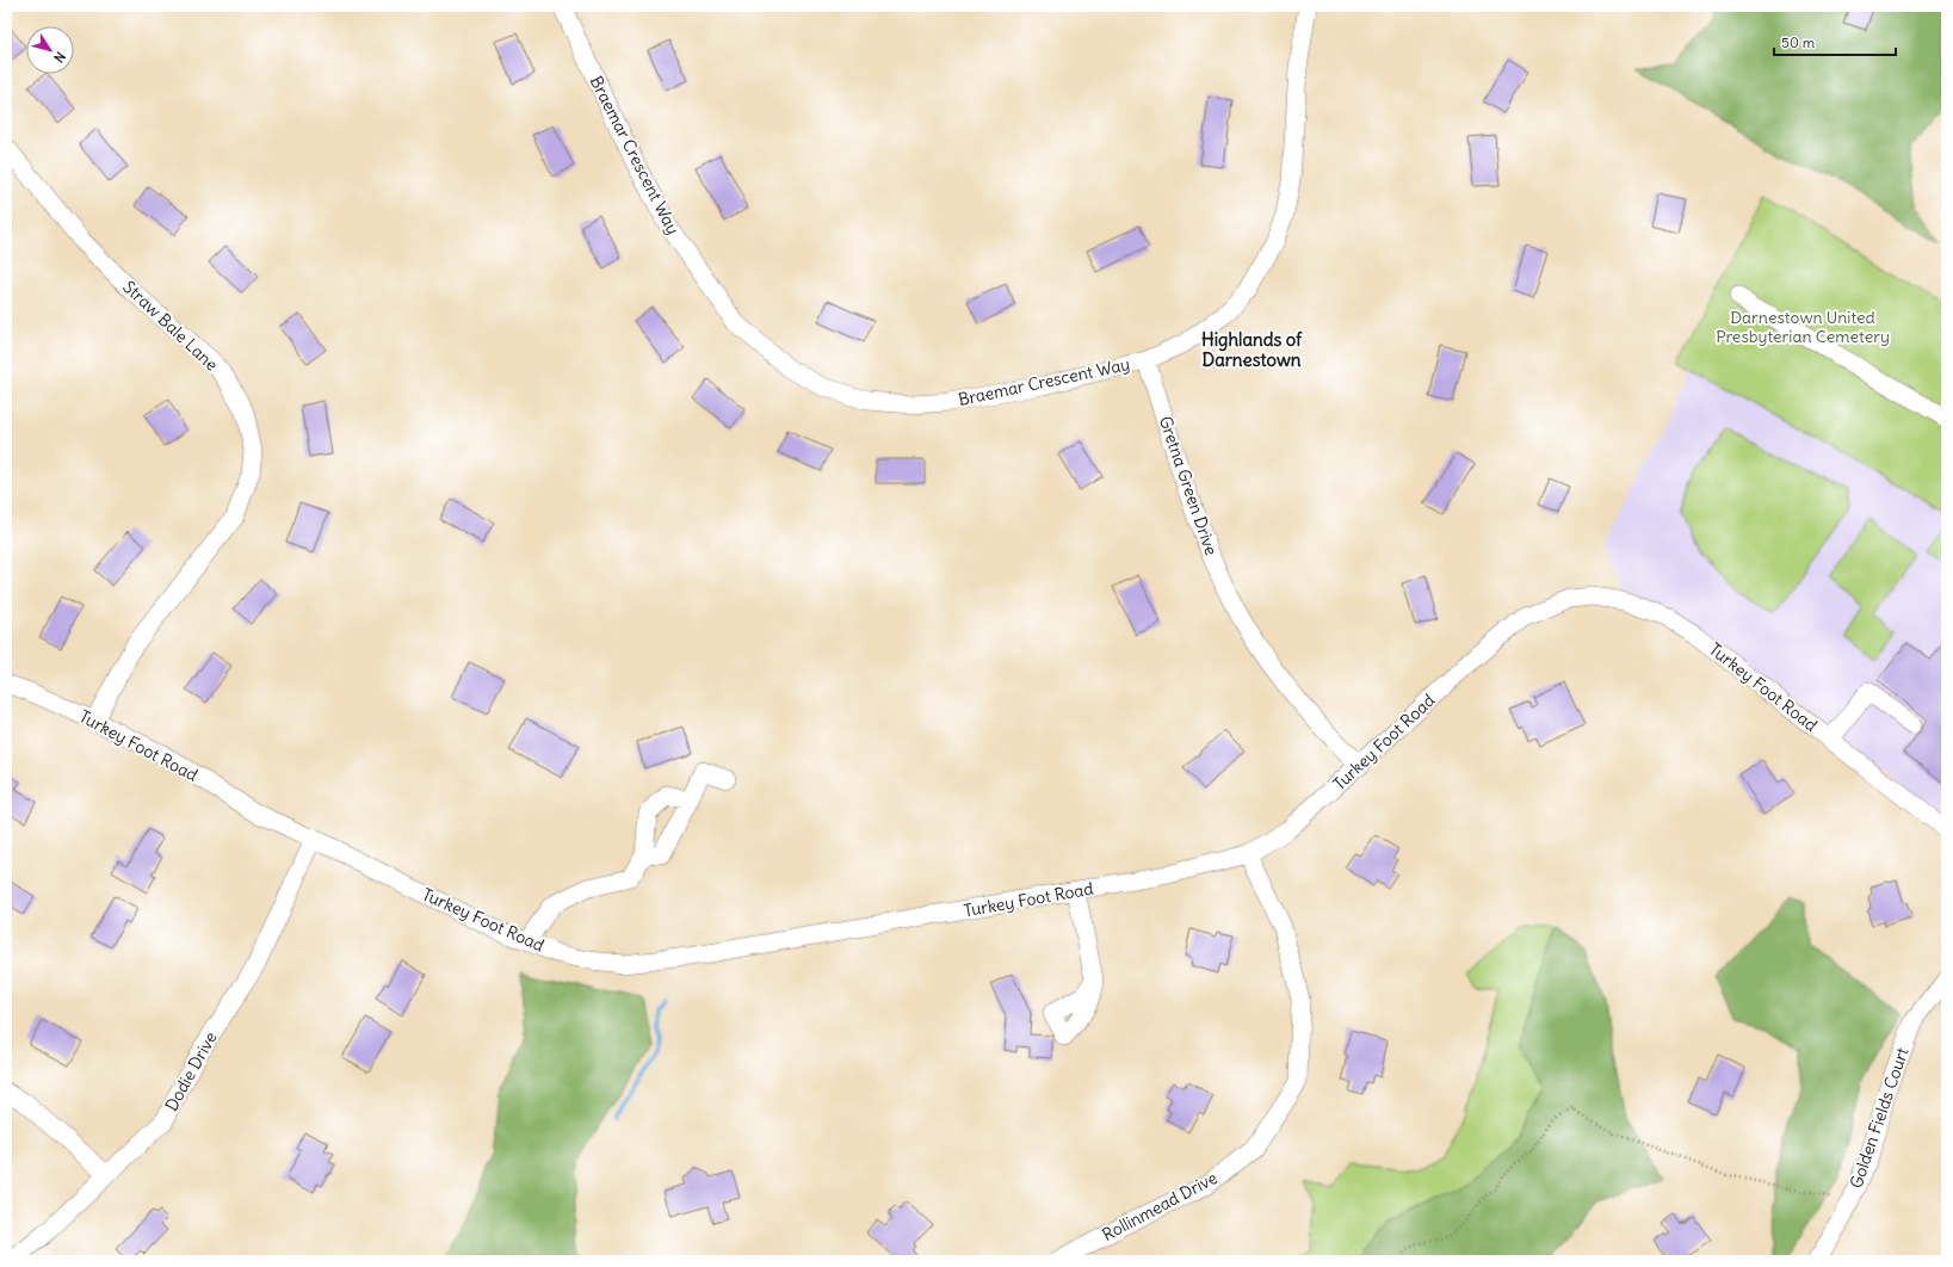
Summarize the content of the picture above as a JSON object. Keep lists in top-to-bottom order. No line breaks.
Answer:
{"streets":{"street":["Braemar Crescent Way","Straw Bale Lane","Gretna Green Drive","Turkey Foot Road","Dodie Drive","Golden Fields Court","Rollinmead Drive"]},"crossings":[["Braemar Crescent Way","Gretna Green Drive"],["Straw Bale Lane","Turkey Foot Road"],["Gretna Green Drive","Turkey Foot Road"],["Turkey Foot Road","Dodie Drive"],["Turkey Foot Road","Rollinmead Drive"]],"districts":["Highlands of Darnestown"],"parks":["Darnestown United Presbyterian Cemetery"],"scale_bar":"50 m","north":"bottom right"}
